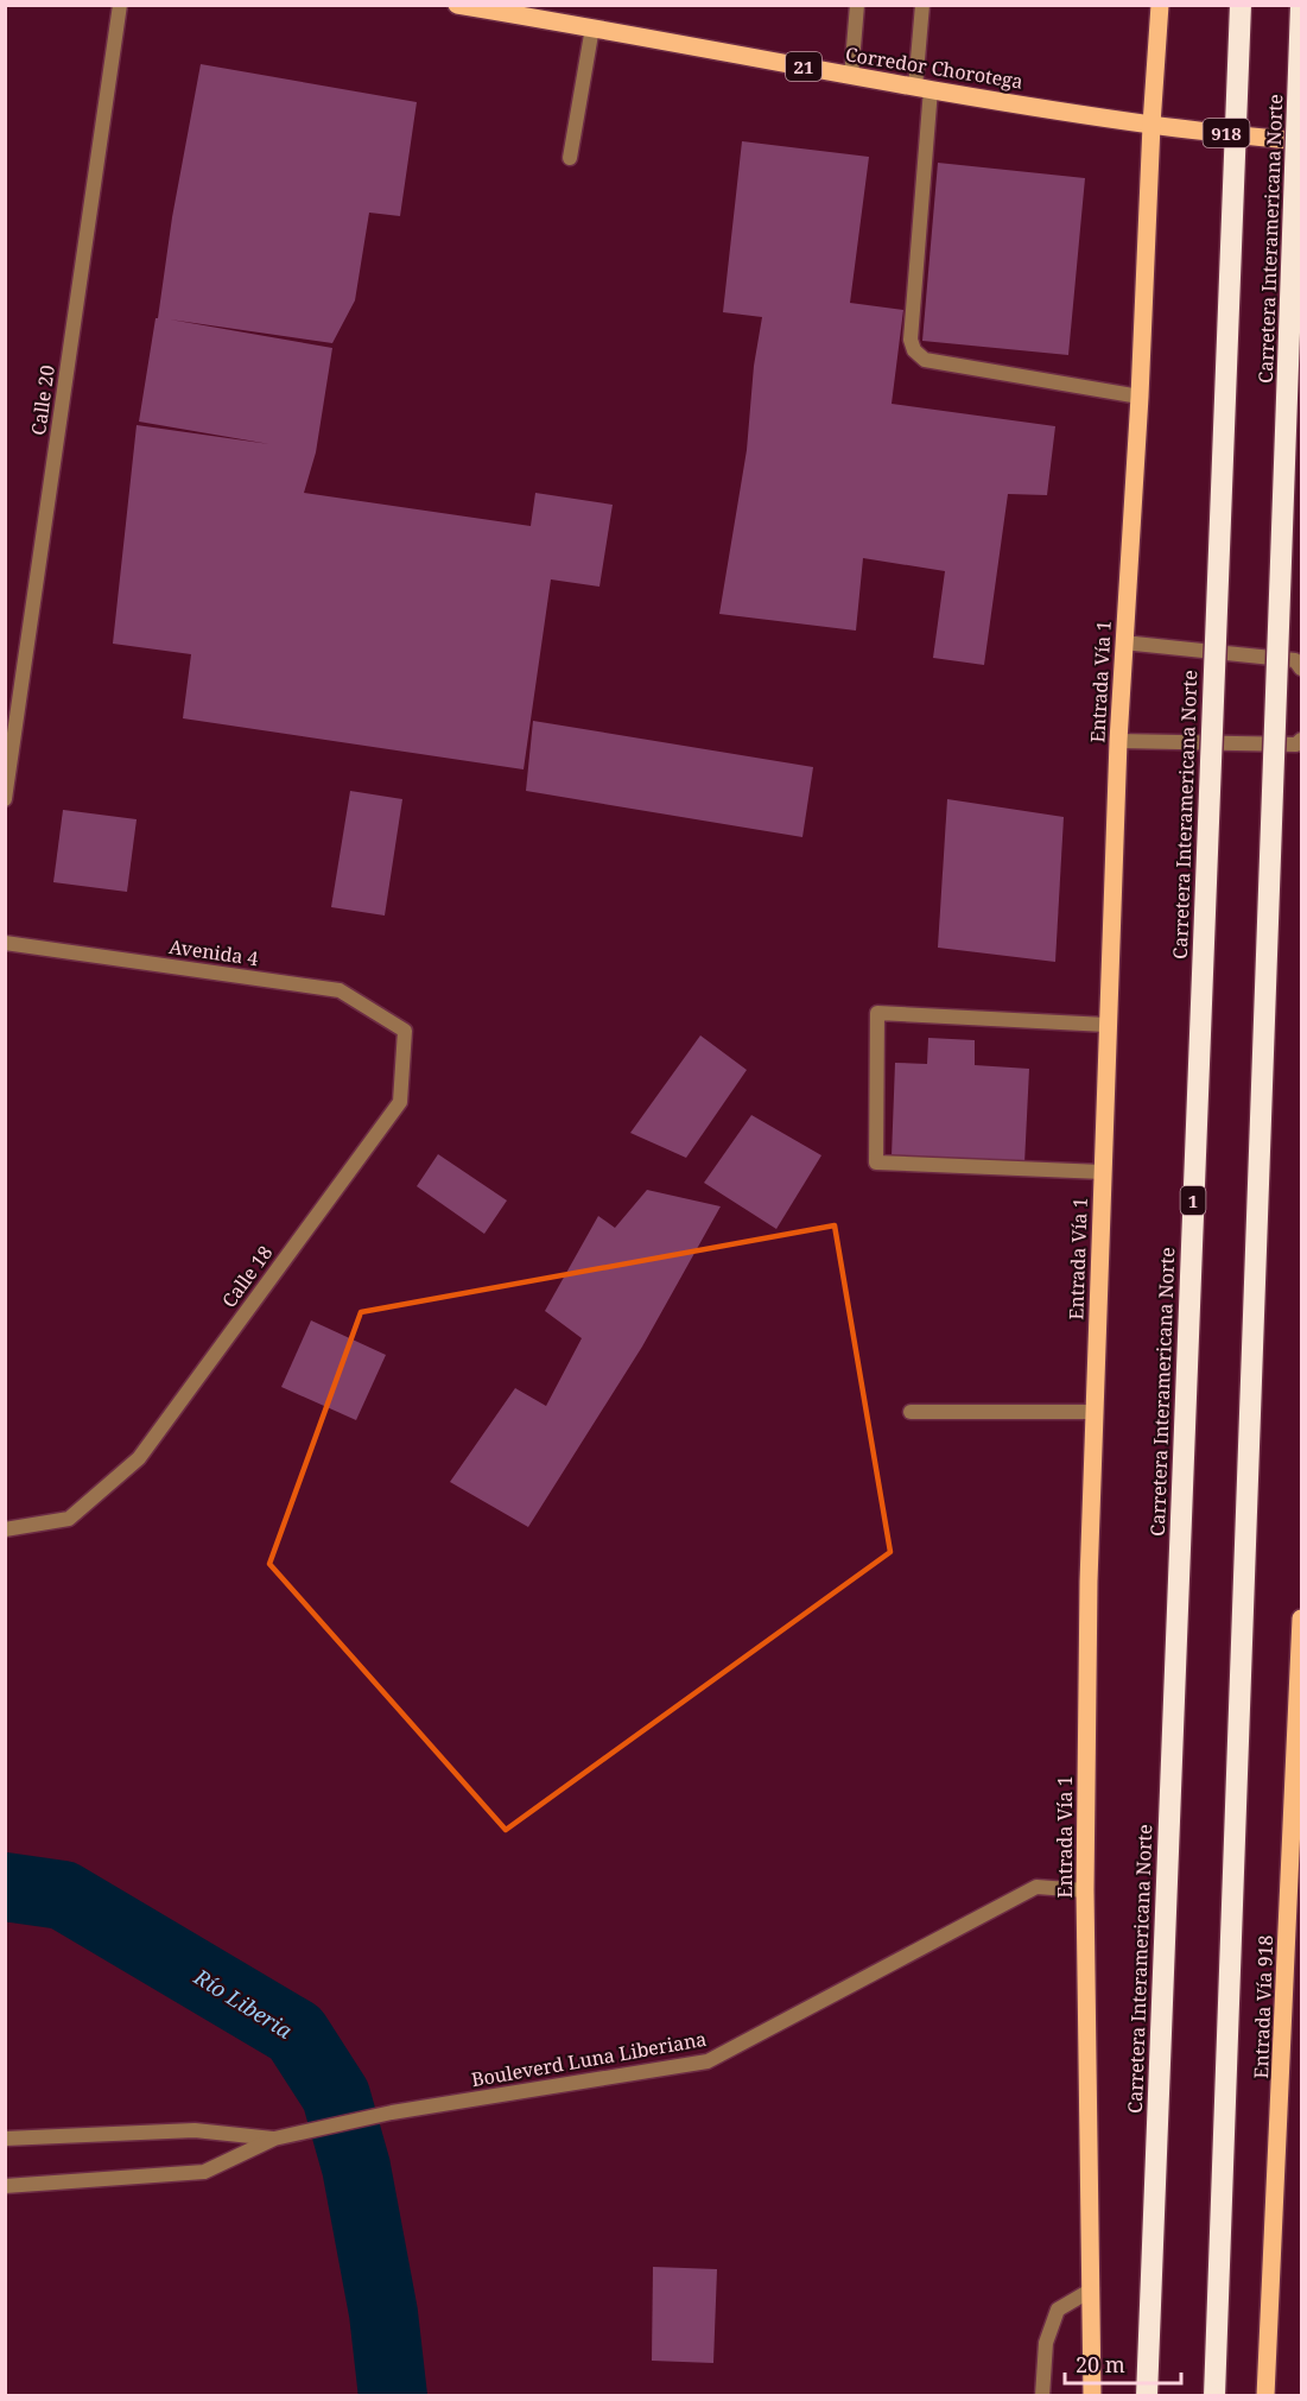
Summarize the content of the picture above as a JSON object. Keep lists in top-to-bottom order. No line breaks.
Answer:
{"streets":{"highway":["Carretera Interamericana Norte","1"],"main road":["21","Corredor Chorotega","918","Entrada Vía 1","Entrada Vía 918"],"street":["Calle 20","Avenida 4","Calle 18","Bouleverd Luna Liberiana"]},"crossings":[["Corredor Chorotega","918"],["Corredor Chorotega","Entrada Vía 1"],["918","Entrada Vía 1"],["Entrada Vía 1","Bouleverd Luna Liberiana"],["Avenida 4","Calle 18"]],"water":["Río Liberia"],"scale_bar":"20 m"}
